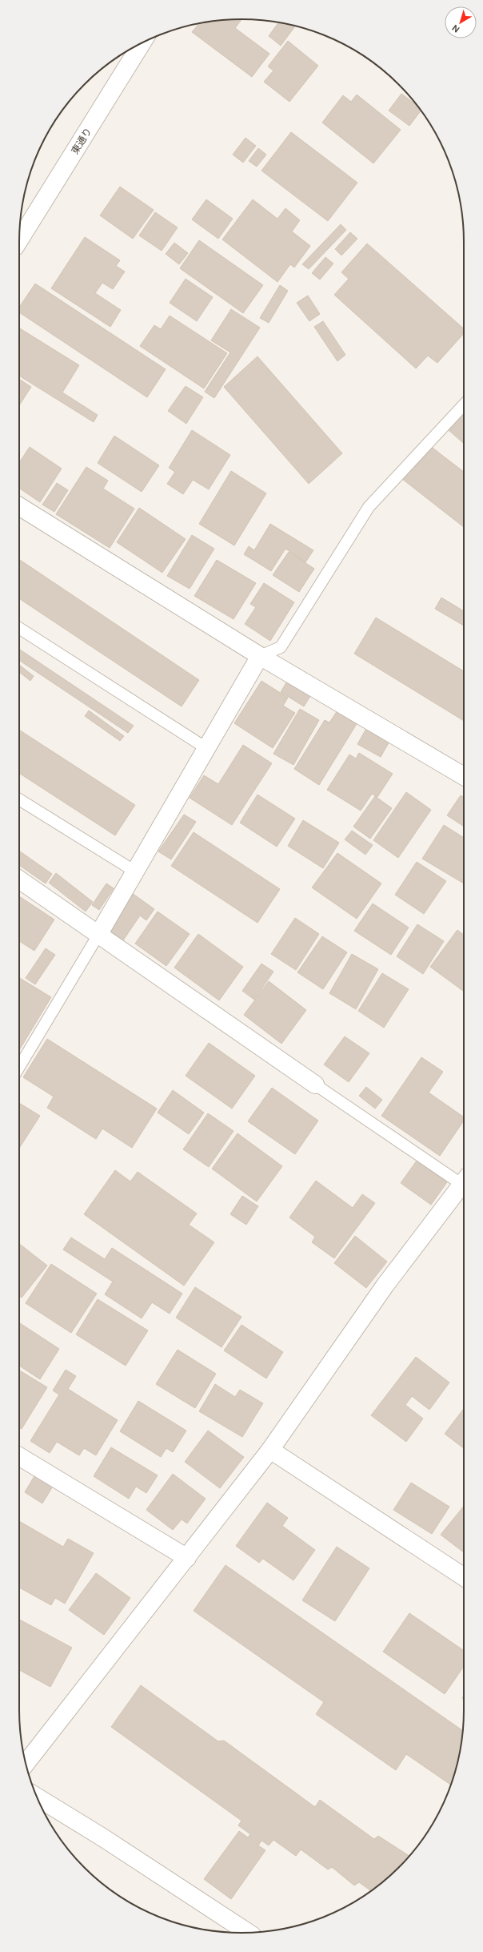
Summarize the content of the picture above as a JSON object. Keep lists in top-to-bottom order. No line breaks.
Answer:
{"streets":{"street":["東通り"]},"north":"bottom left"}
